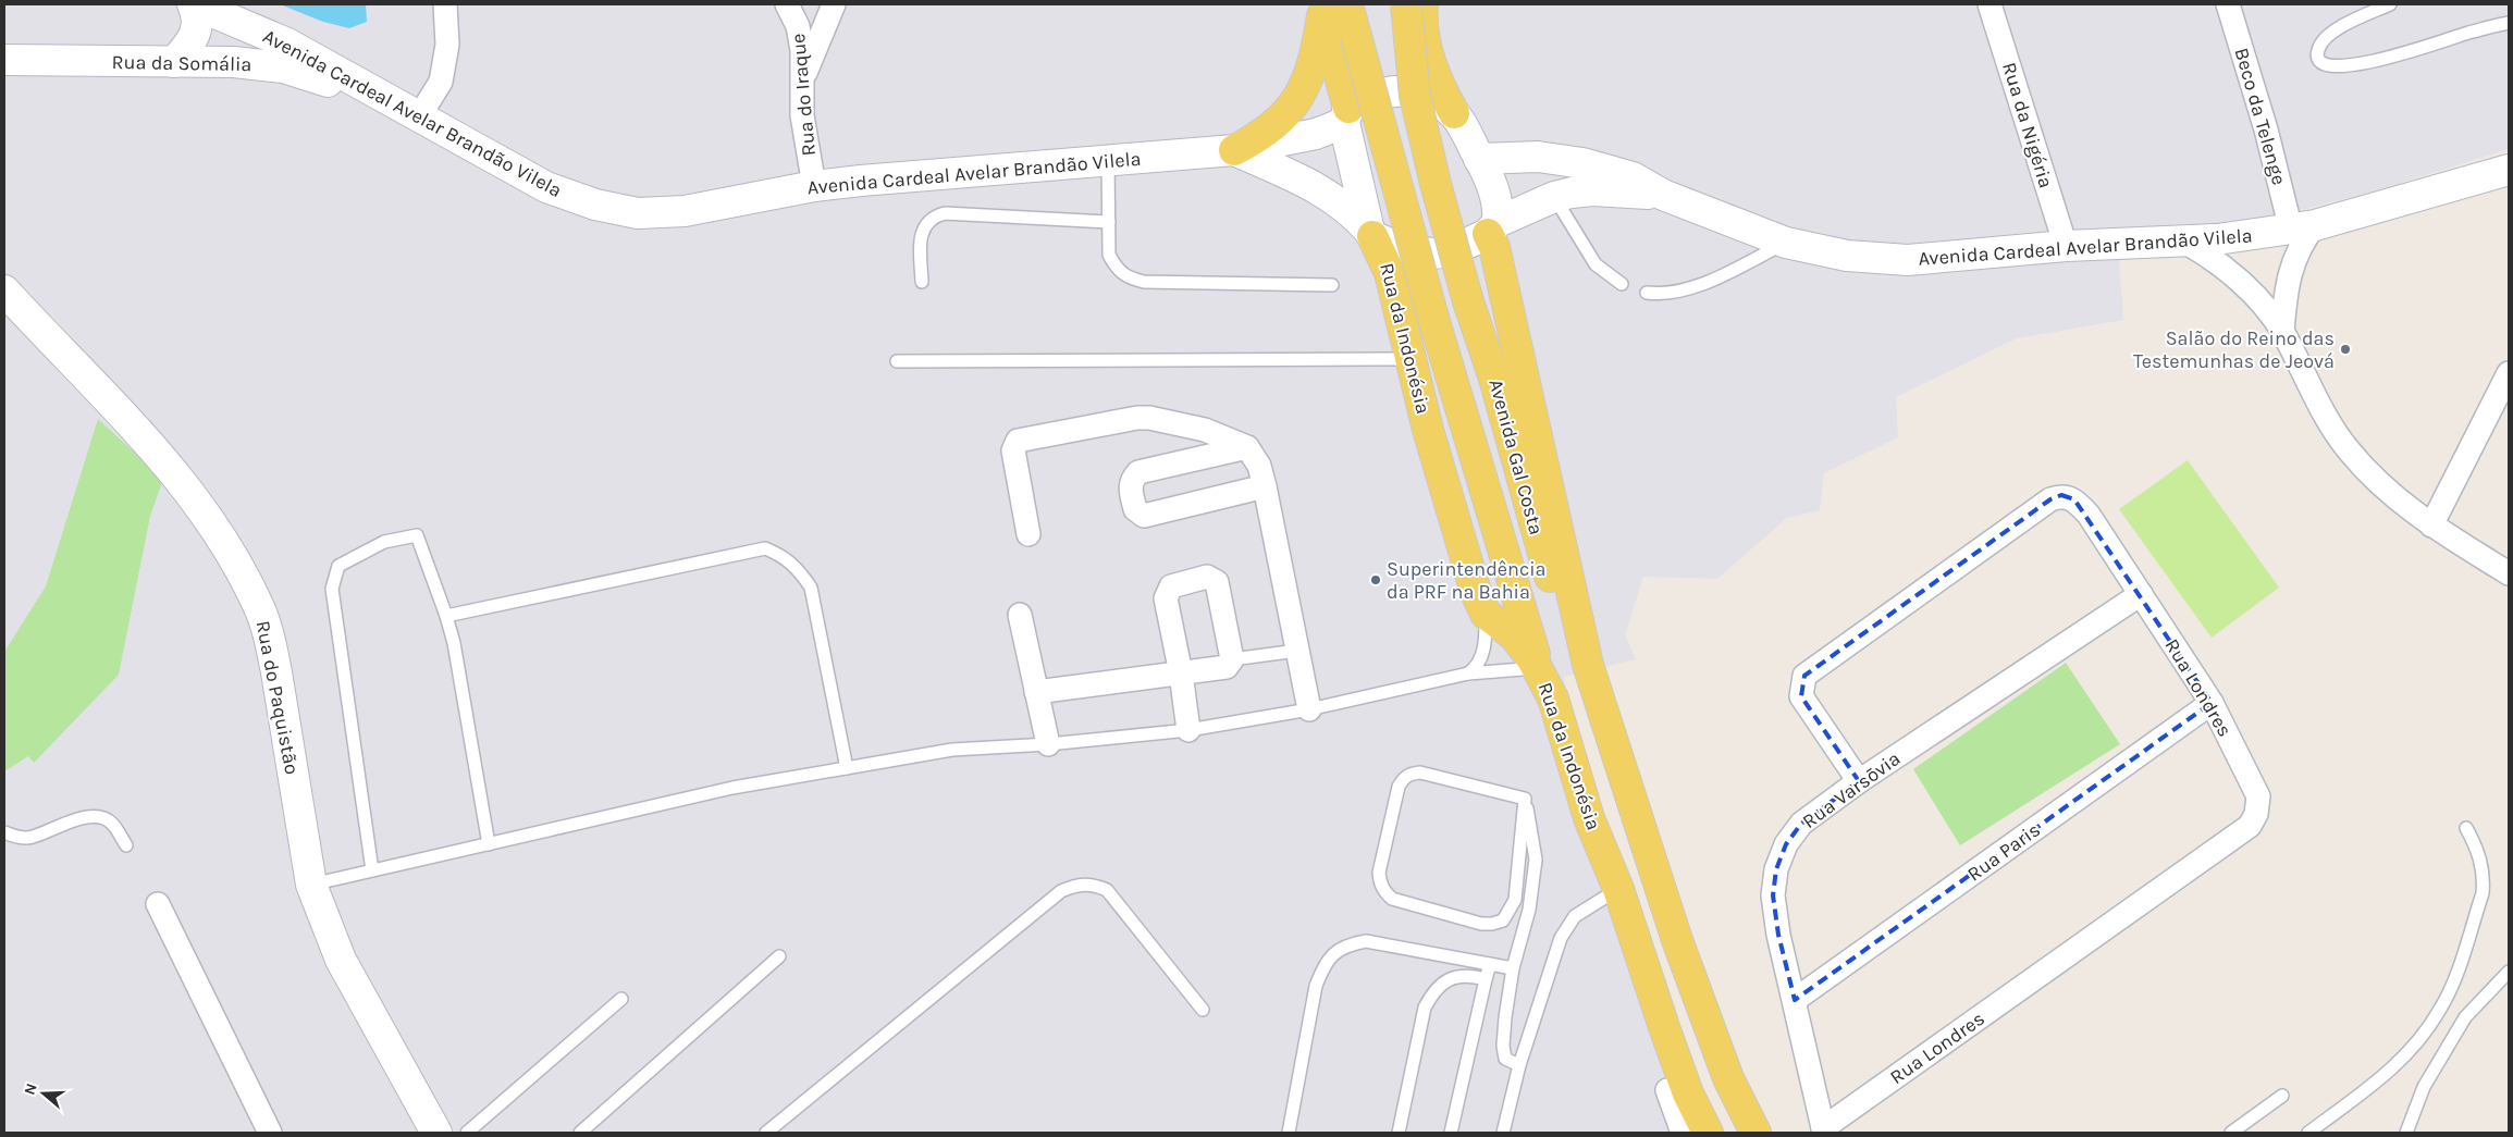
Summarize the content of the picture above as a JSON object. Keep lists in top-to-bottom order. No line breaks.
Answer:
{"streets":{"main road":["Rua da Somália","Avenida Cardeal Avelar Brandão Vilela","Rua da Indonésia","Avenida Gal Costa","Rua do Paquistão"],"street":["Rua do Iraque","Beco da Telenge","Rua da Nigéria","Rua Londres","Rua Varsōvia","Rua Paris"]},"crossings":[["Rua da Somália","Avenida Cardeal Avelar Brandão Vilela"],["Rua do Iraque","Avenida Cardeal Avelar Brandão Vilela"],["Avenida Cardeal Avelar Brandão Vilela","Beco da Telenge"],["Avenida Cardeal Avelar Brandão Vilela","Rua da Nigéria"],["Avenida Cardeal Avelar Brandão Vilela","Rua da Indonésia"],["Avenida Cardeal Avelar Brandão Vilela","Avenida Gal Costa"],["Rua da Indonésia","Avenida Gal Costa"],["Rua Londres","Rua Varsōvia"],["Rua Londres","Rua Paris"],["Rua Varsōvia","Rua Paris"]],"places":["Salão do Reino das Testemunhas de Jeová","Superintendência da PRF na Bahia"],"north":"left"}
